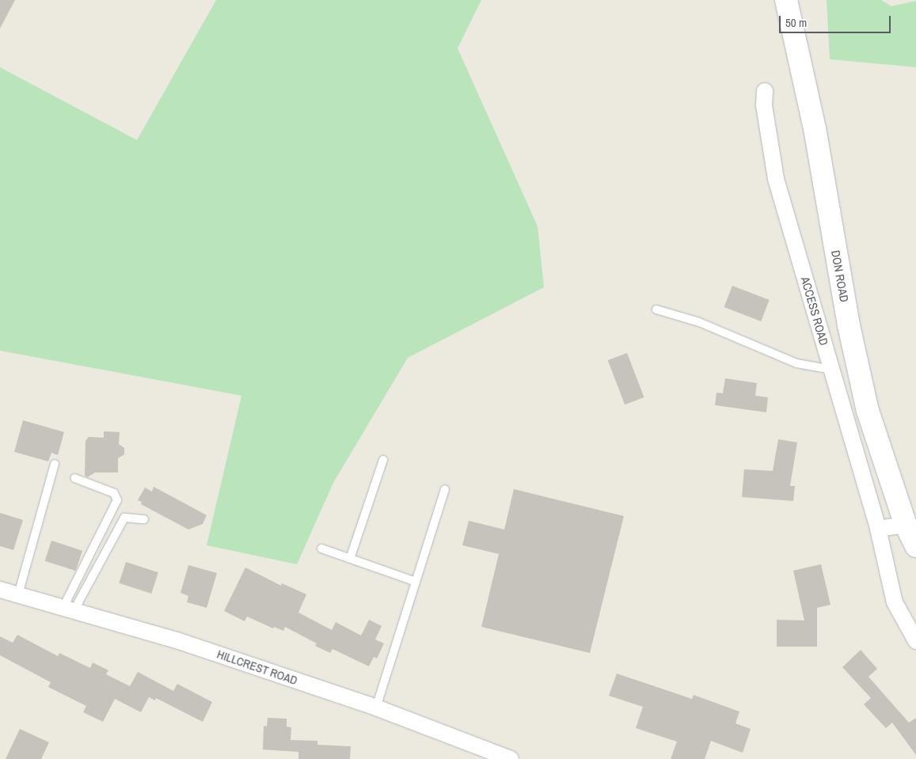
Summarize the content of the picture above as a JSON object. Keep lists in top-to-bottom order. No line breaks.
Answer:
{"streets":{"main road":["DON ROAD"],"street":["ACCESS ROAD","HILLCREST ROAD"]},"scale_bar":"50 m"}
